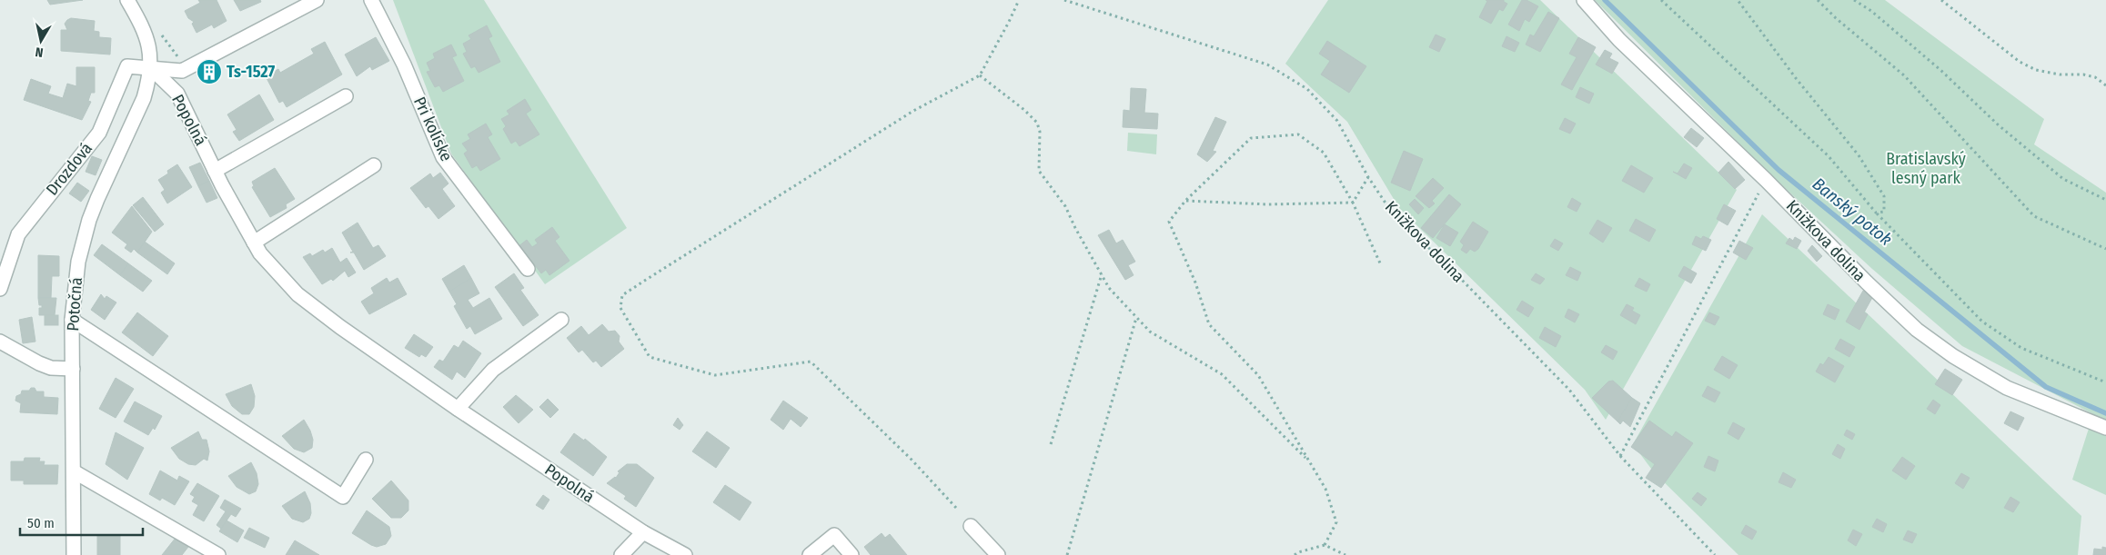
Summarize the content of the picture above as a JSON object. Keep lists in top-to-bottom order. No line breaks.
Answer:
{"streets":{"street":["Popolná","Pri kolíske","Drozdová","Knižkova dolina","Potočná"]},"crossings":[["Popolná","Drozdová"],["Popolná","Potočná"],["Drozdová","Potočná"]],"water":["Banský potok"],"parks":["Bratislavský lesný park"],"places":{"building":["Ts-1527"]},"scale_bar":"50 m","north":"bottom"}
